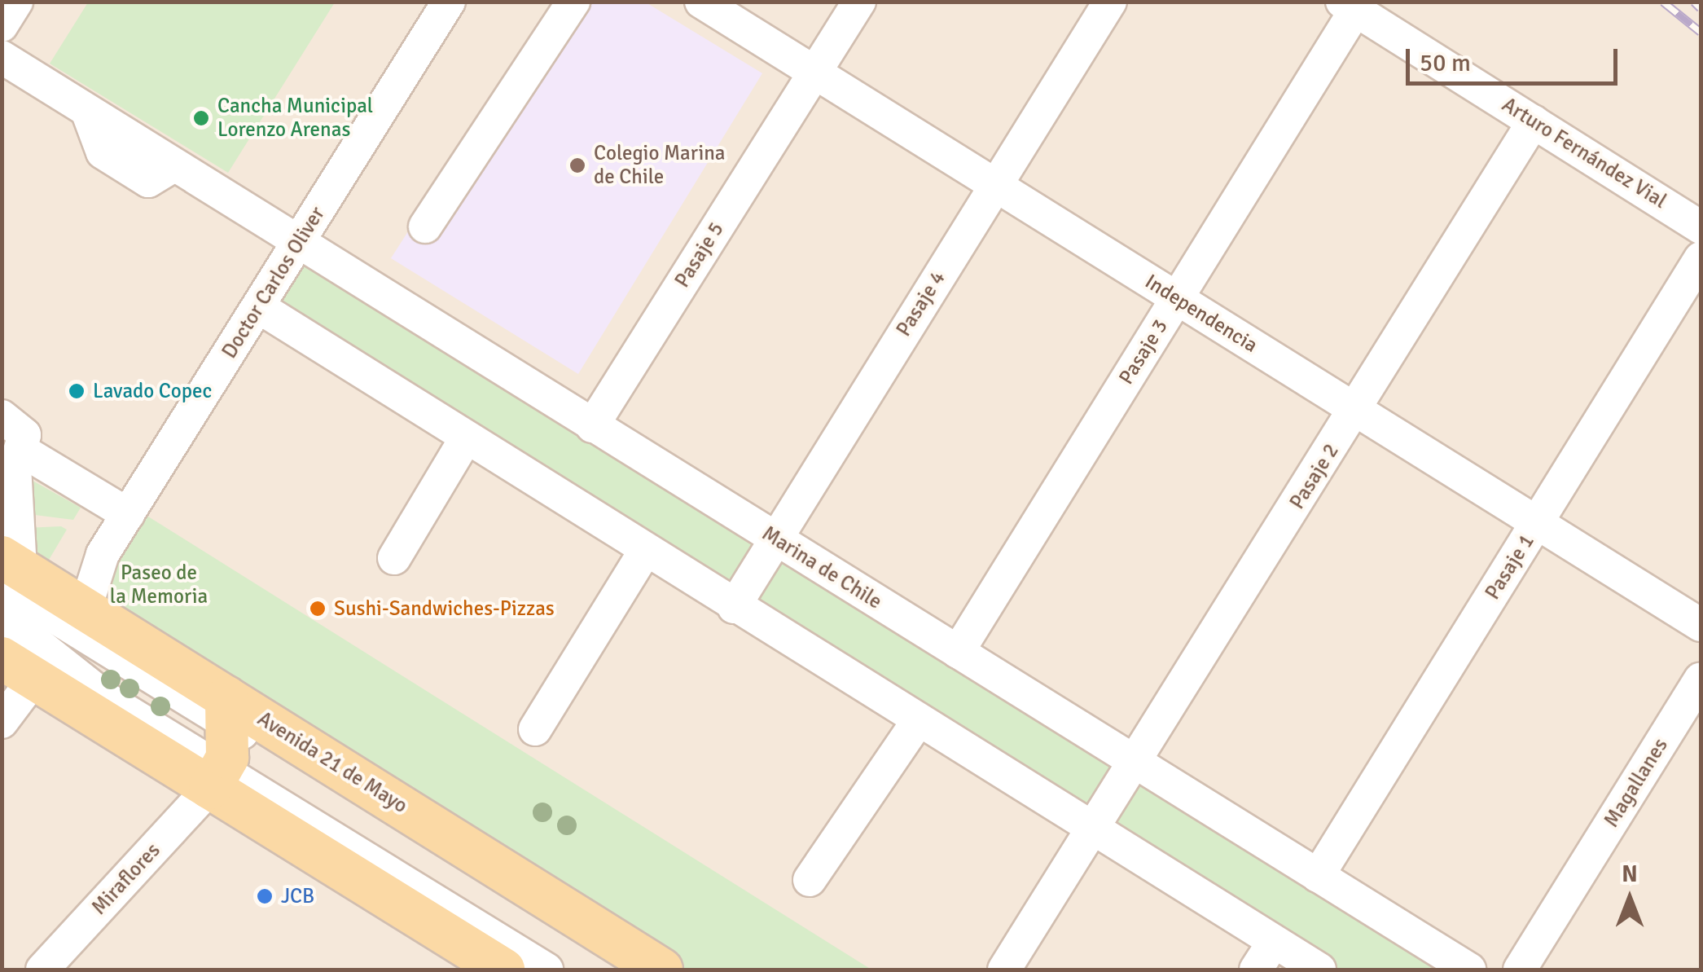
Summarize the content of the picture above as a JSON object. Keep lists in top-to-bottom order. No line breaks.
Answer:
{"streets":{"main road":["Avenida 21 de Mayo"],"street":["Arturo Fernández Vial","Pasaje 5","Doctor Carlos Oliver","Pasaje 4","Independencia","Pasaje 3","Pasaje 2","Pasaje 1","Marina de Chile","Magallanes","Miraflores"]},"crossings":[["Arturo Fernández Vial","Pasaje 3"],["Arturo Fernández Vial","Pasaje 2"],["Pasaje 5","Independencia"],["Pasaje 5","Marina de Chile"],["Doctor Carlos Oliver","Marina de Chile"],["Doctor Carlos Oliver","Avenida 21 de Mayo"],["Pasaje 4","Independencia"],["Pasaje 4","Marina de Chile"],["Independencia","Pasaje 3"],["Independencia","Pasaje 2"],["Independencia","Pasaje 1"],["Pasaje 3","Marina de Chile"],["Pasaje 2","Marina de Chile"],["Pasaje 1","Marina de Chile"]],"parks":["Paseo de la Memoria"],"places":["Cancha Municipal Lorenzo Arenas","Colegio Marina de Chile","Lavado Copec","Sushi-Sandwiches-Pizzas","JCB"],"scale_bar":"50 m","north":"top"}
